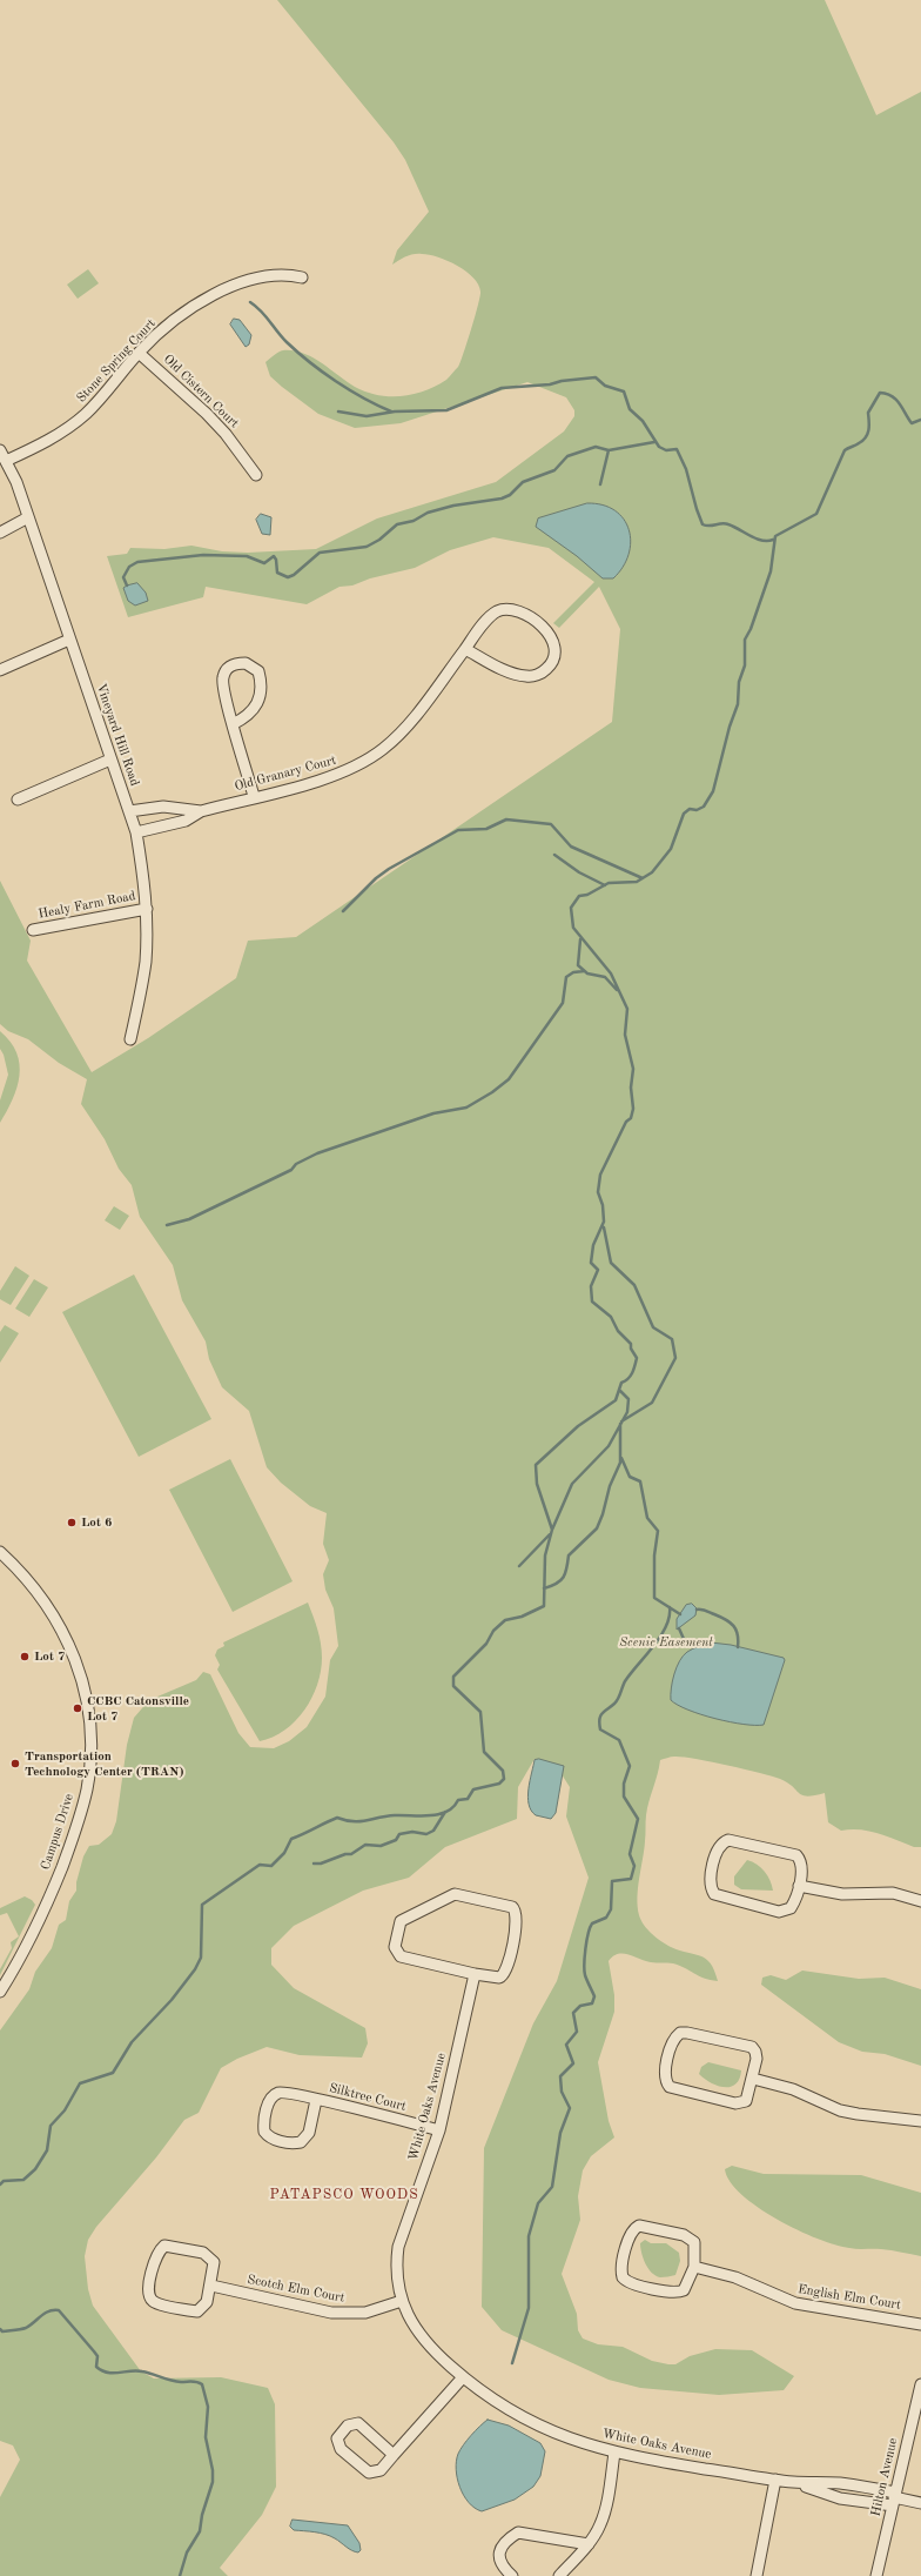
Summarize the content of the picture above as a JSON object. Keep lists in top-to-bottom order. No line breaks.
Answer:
{"streets":{"street":["Stone Spring Court","Old Cistern Court","Vineyard Hill Road","Old Granary Court","Healy Farm Road","Campus Drive","Silktree Court","White Oaks Avenue","Scotch Elm Court","English Elm Court","Hilton Avenue"]},"crossings":[["Stone Spring Court","Old Cistern Court"],["Stone Spring Court","Vineyard Hill Road"],["Vineyard Hill Road","Old Granary Court"],["Vineyard Hill Road","Healy Farm Road"],["Silktree Court","White Oaks Avenue"],["White Oaks Avenue","Scotch Elm Court"],["White Oaks Avenue","Hilton Avenue"]],"districts":["PATAPSCO WOODS"],"parks":["Scenic Easement"],"places":["Lot 6","Lot 7","CCBC Catonsville Lot 7","Transportation Technology Center (TRAN)"]}
